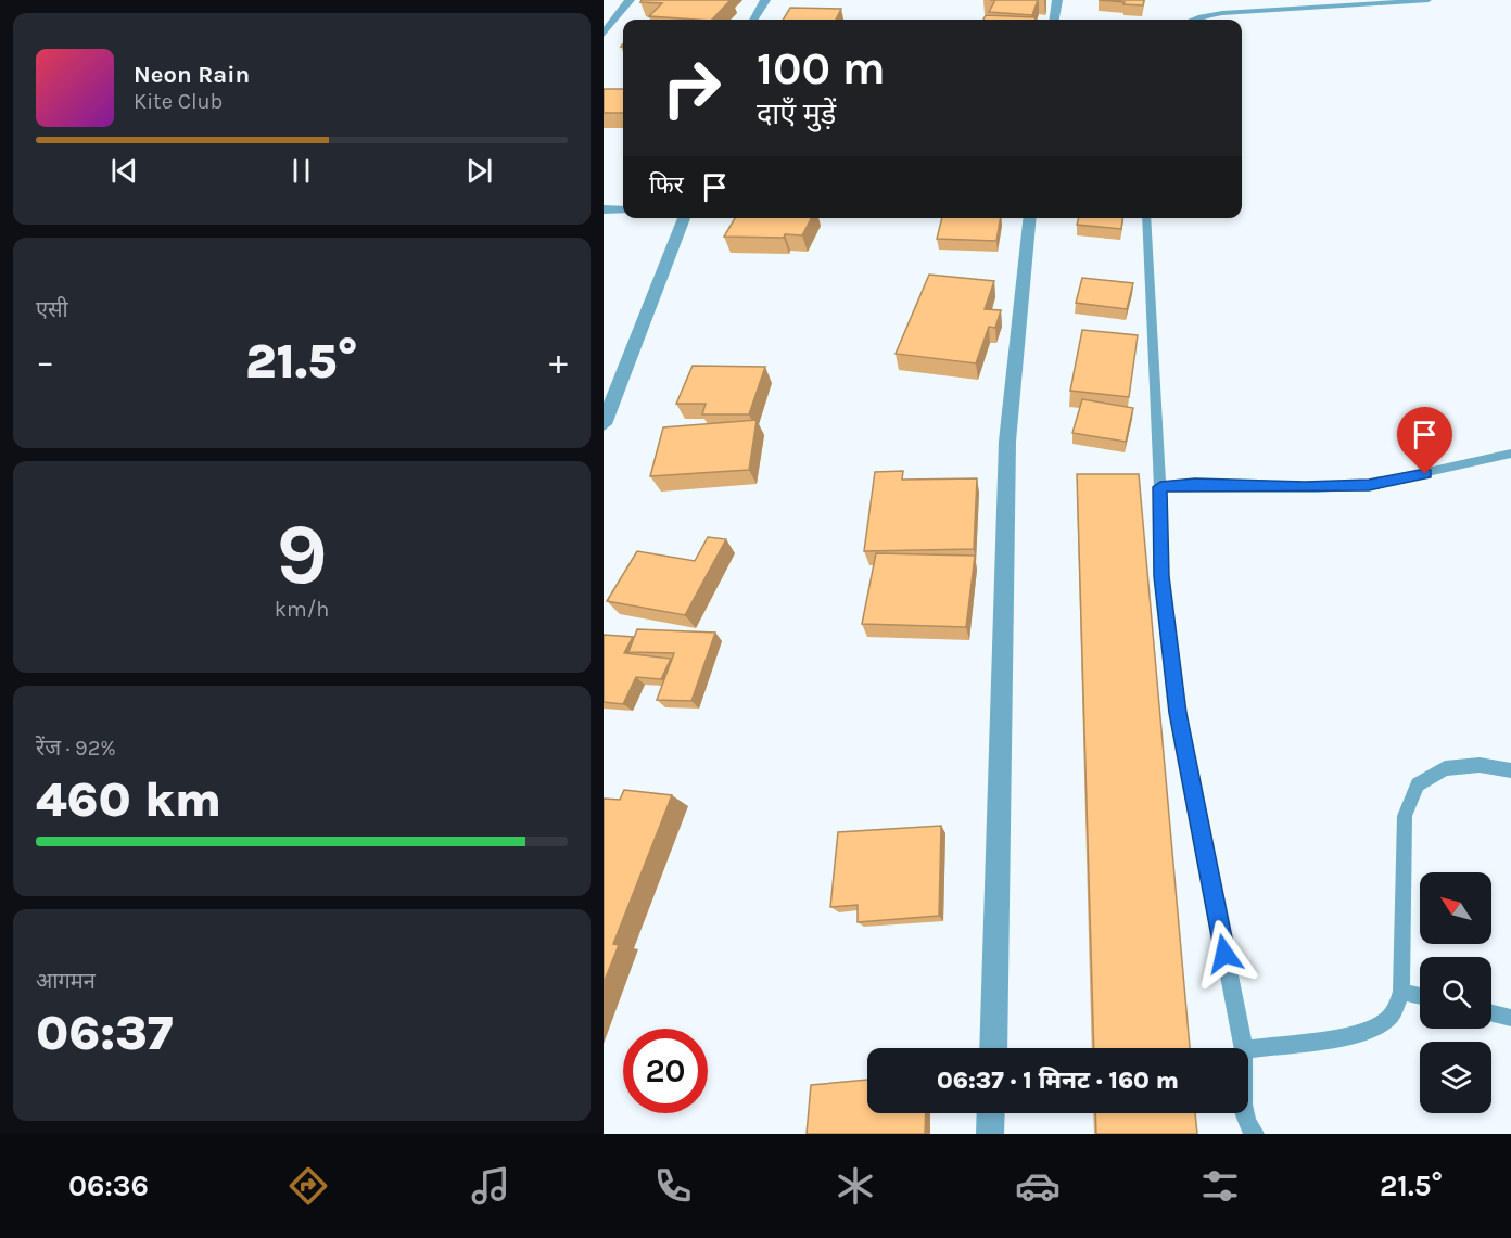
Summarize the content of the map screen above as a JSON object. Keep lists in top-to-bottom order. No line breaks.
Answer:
{"north":"top left","page":{"turn":["100 m","दाएँ मुड़ें"],"song":["Neon Rain","Kite Club"],"then":"फिर","tile":["एसी",["9","km/h"],["रेंज · 92%","460 km"],["आगमन","06:37"]],"heat":["−","21.5°","+"],"limit":"20","trip":"06:37 · 1 मिनट · 160 m","tabs":["06:36","21.5°"]}}
